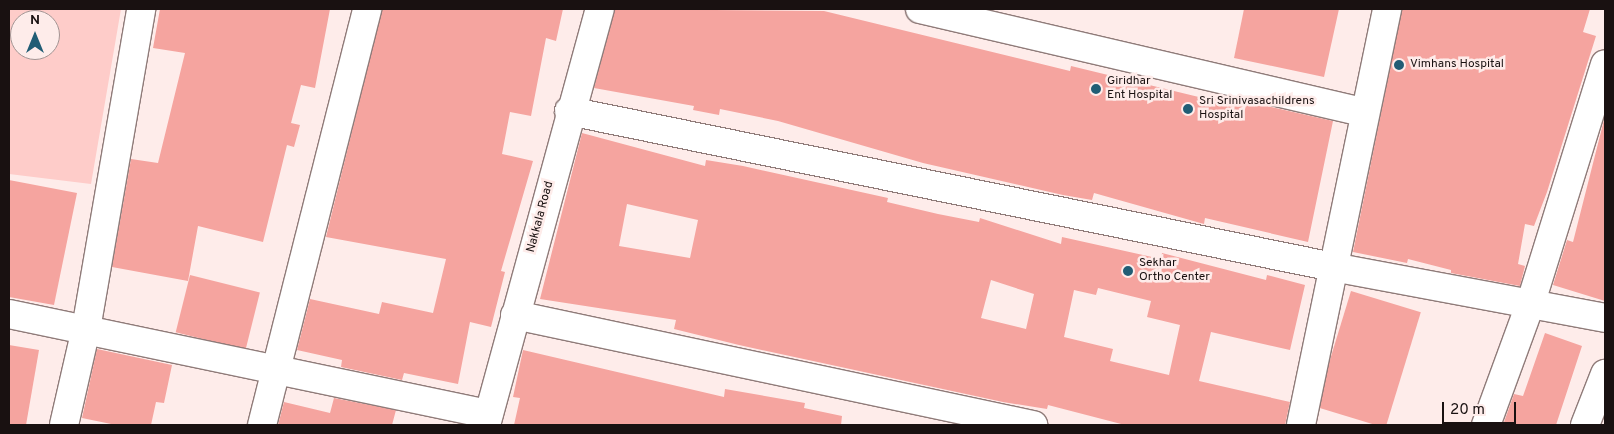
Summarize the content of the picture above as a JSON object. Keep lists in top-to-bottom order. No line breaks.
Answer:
{"streets":{"street":["Nakkala Road"]},"places":["Vimhans Hospital","Giridhar Ent Hospital","Sri Srinivasachildrens Hospital","Sekhar Ortho Center"],"scale_bar":"20 m","north":"top"}
